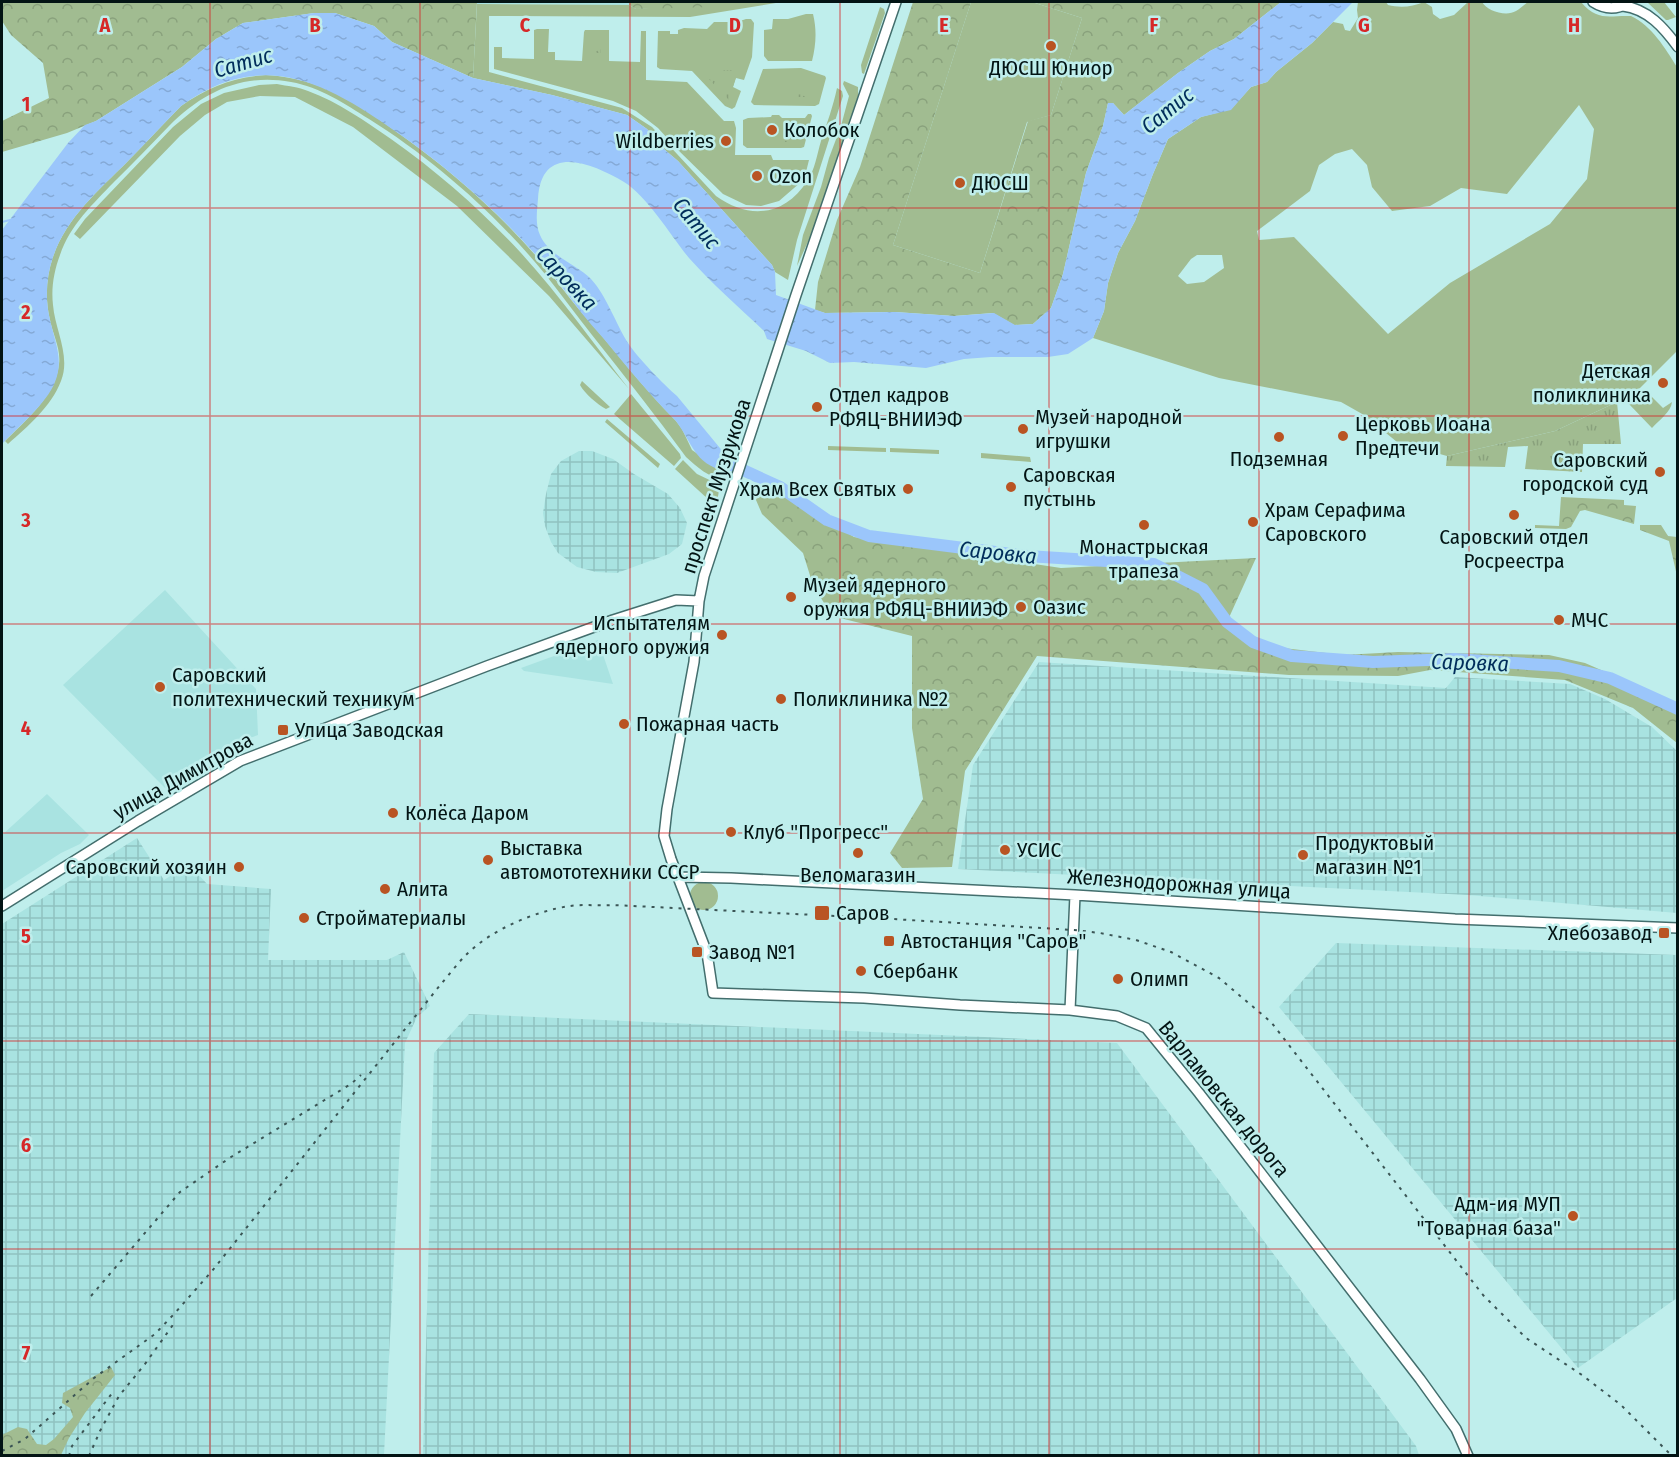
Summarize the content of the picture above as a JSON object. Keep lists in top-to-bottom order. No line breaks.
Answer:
{"streets":{"street":["проспект Музрукова","улица Димитрова","Железнодорожная улица","Варламовская дорога"]},"crossings":[["проспект Музрукова","улица Димитрова"],["проспект Музрукова","Железнодорожная улица"],["проспект Музрукова","Варламовская дорога"]],"water":["Сатис","Саровка"],"places":{"other":["ДЮСШ Юниор","Колобок","Wildberries","Ozon","ДЮСШ","Детская поликлиника","Отдел кадров РФЯЦ-ВНИИЭФ","Музей народной игрушки","Церковь Иоана Предтечи","Подземная","Саровский городской суд","Саровская пустынь","Храм Всех Святых","Саровский отдел Росреестра","Храм Серафима Саровского","Монастрыская трапеза","Музей ядерного оружия РФЯЦ-ВНИИЭФ","Оазис","МЧС","Испытателям ядерного оружия","Саровский политехнический техникум","Поликлиника №2","Пожарная часть","Колёса Даром","Клуб \"Прогресс\"","УСИС","Веломагазин","Продуктовый магазин №1","Выставка автомототехники СССР","Саровский хозяин","Алита","Стройматериалы","Сбербанк","Олимп","Адм-ия МУП \"Товарная база\""],"transit":["Улица Заводская","Саров","Хлебозавод","Автостанция \"Саров\"","Завод №1"]},"grid":{"columns":["A","B","C","D","E","F","G","H"],"rows":["1","2","3","4","5","6","7"]}}
